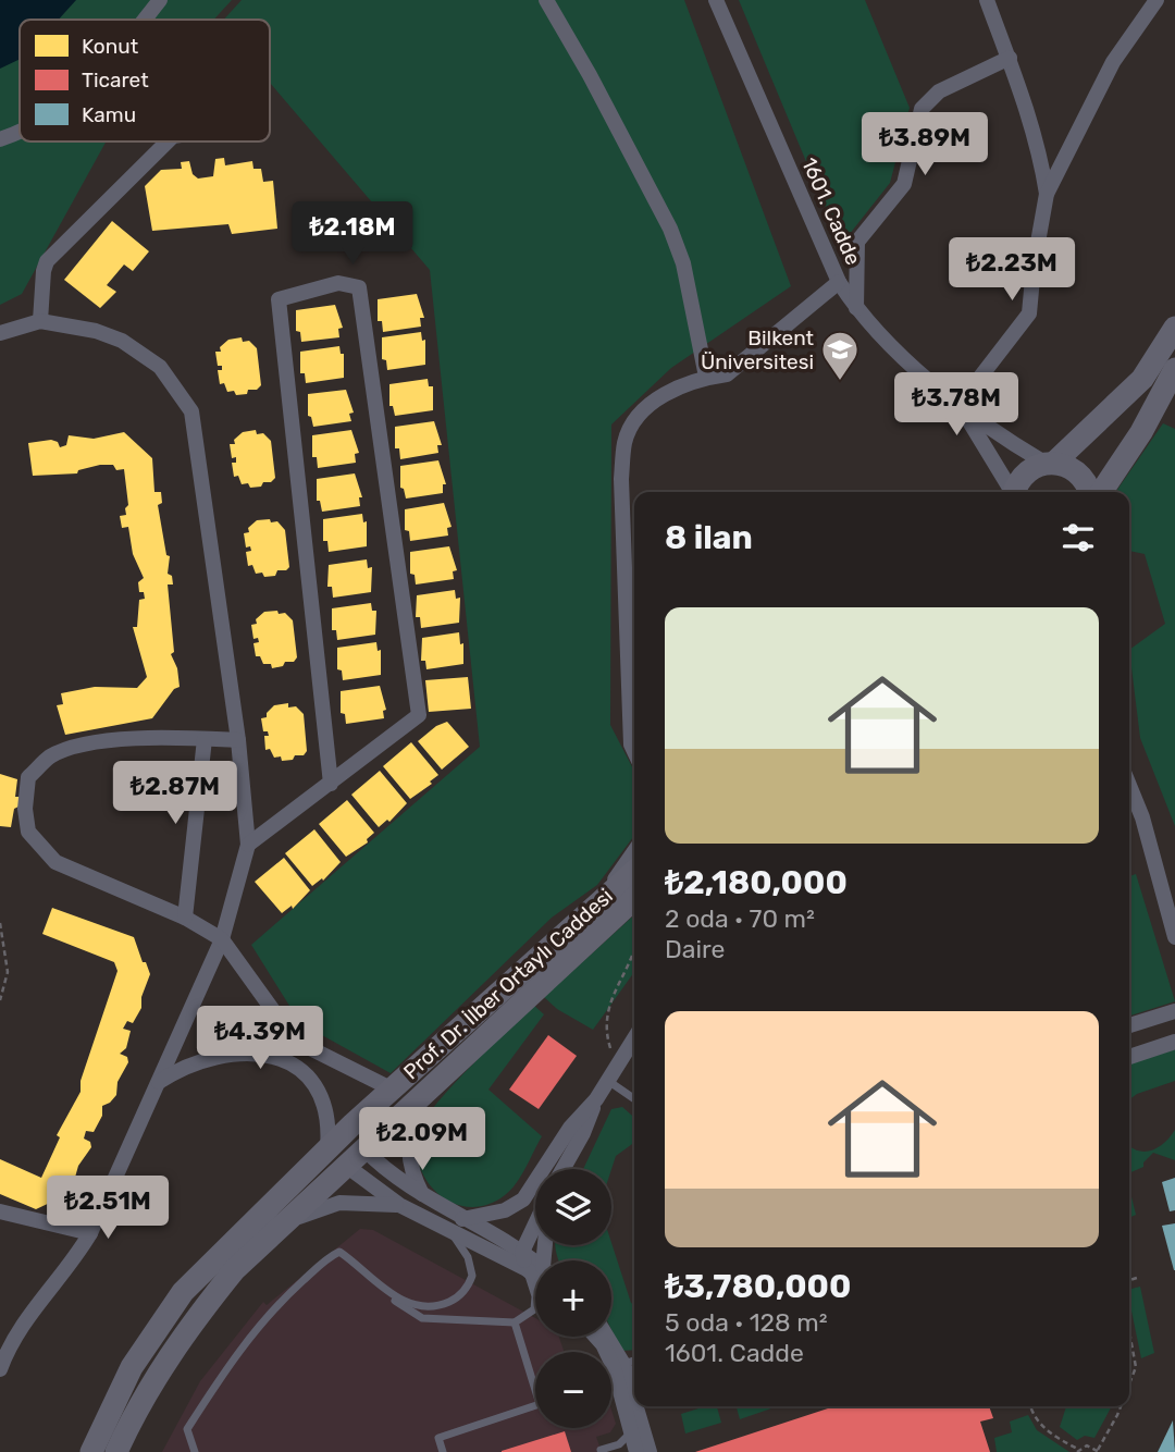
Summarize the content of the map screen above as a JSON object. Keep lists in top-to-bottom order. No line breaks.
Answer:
{"streets":{"street":["1601. Cadde","Prof. Dr. İlber Ortaylı Caddesi"]},"places":{"school or university":["Bilkent Üniversitesi"]},"legend":["Konut","Ticaret","Kamu"],"page":{"price":["₺3.89M","₺2.18M","₺2.23M","₺3.78M","₺2.87M","₺4.39M","₺2.09M","₺2.51M"],"heading":"8 ilan","list":[{"name":"₺2,180,000","note":"2 oda · 70 m² · Daire"},{"name":"₺3,780,000","note":"5 oda · 128 m² · 1601. Cadde"}],"map_buttons":["+","−"]}}
